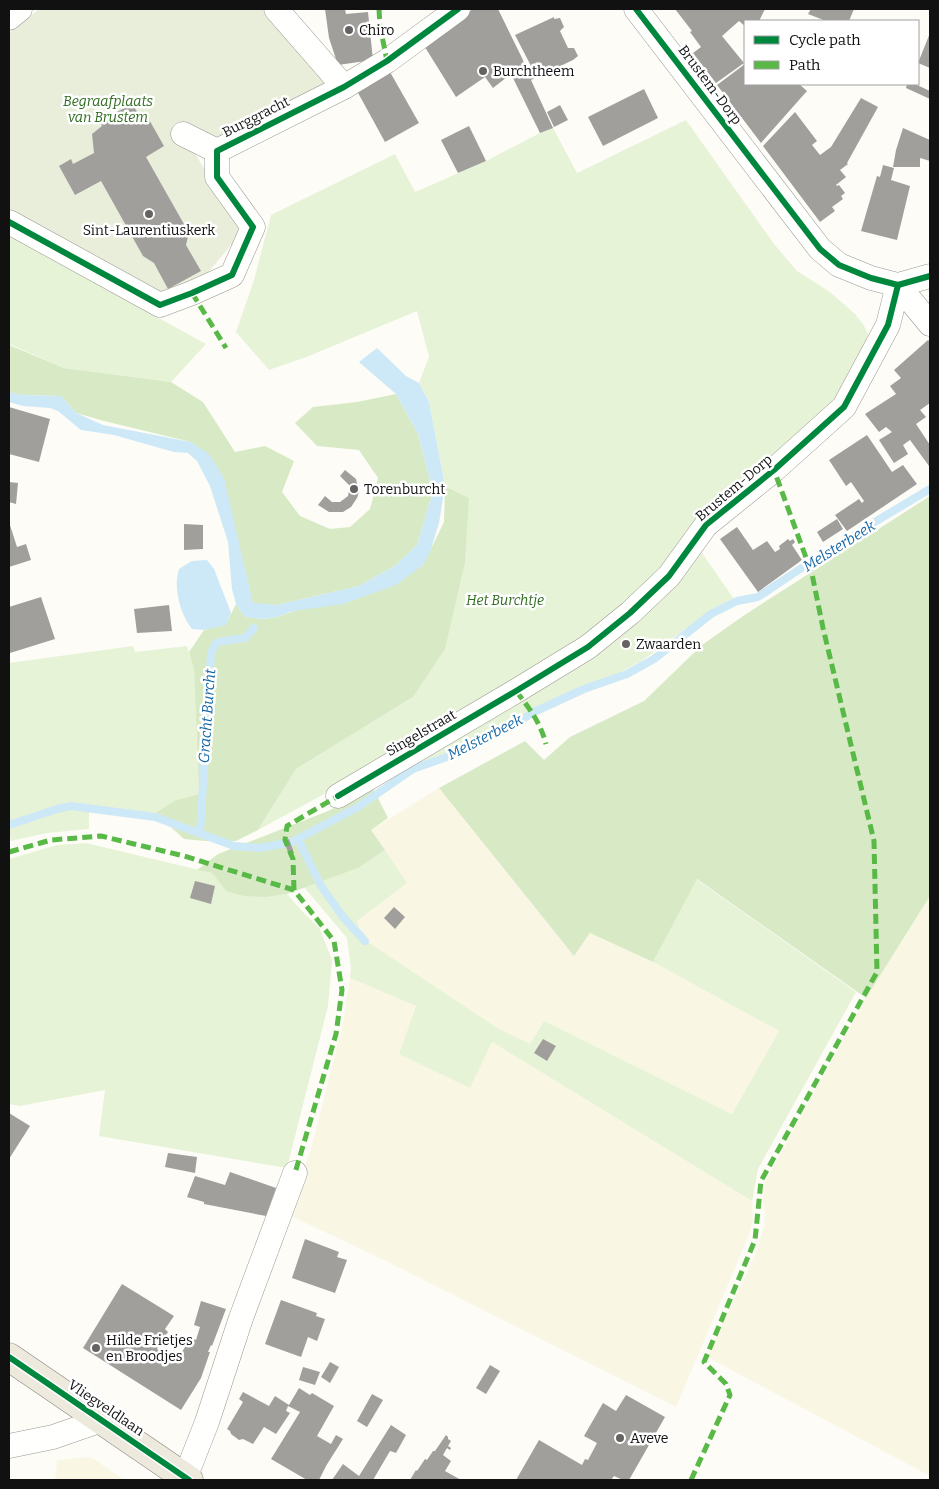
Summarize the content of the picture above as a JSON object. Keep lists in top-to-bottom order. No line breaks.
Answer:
{"streets":{"main road":["Vliegveldlaan"],"street":["Brustem-Dorp","Burggracht","Singelstraat"]},"crossings":[["Brustem-Dorp","Singelstraat"]],"water":["Melsterbeek","Gracht Burcht"],"parks":["Begraafplaats van Brustem","Het Burchtje"],"places":["Chiro","Burchtheem","Sint-Laurentiuskerk","Torenburcht","Zwaarden","Hilde Frietjes en Broodjes","Aveve"],"legend":["Cycle path","Path"]}
